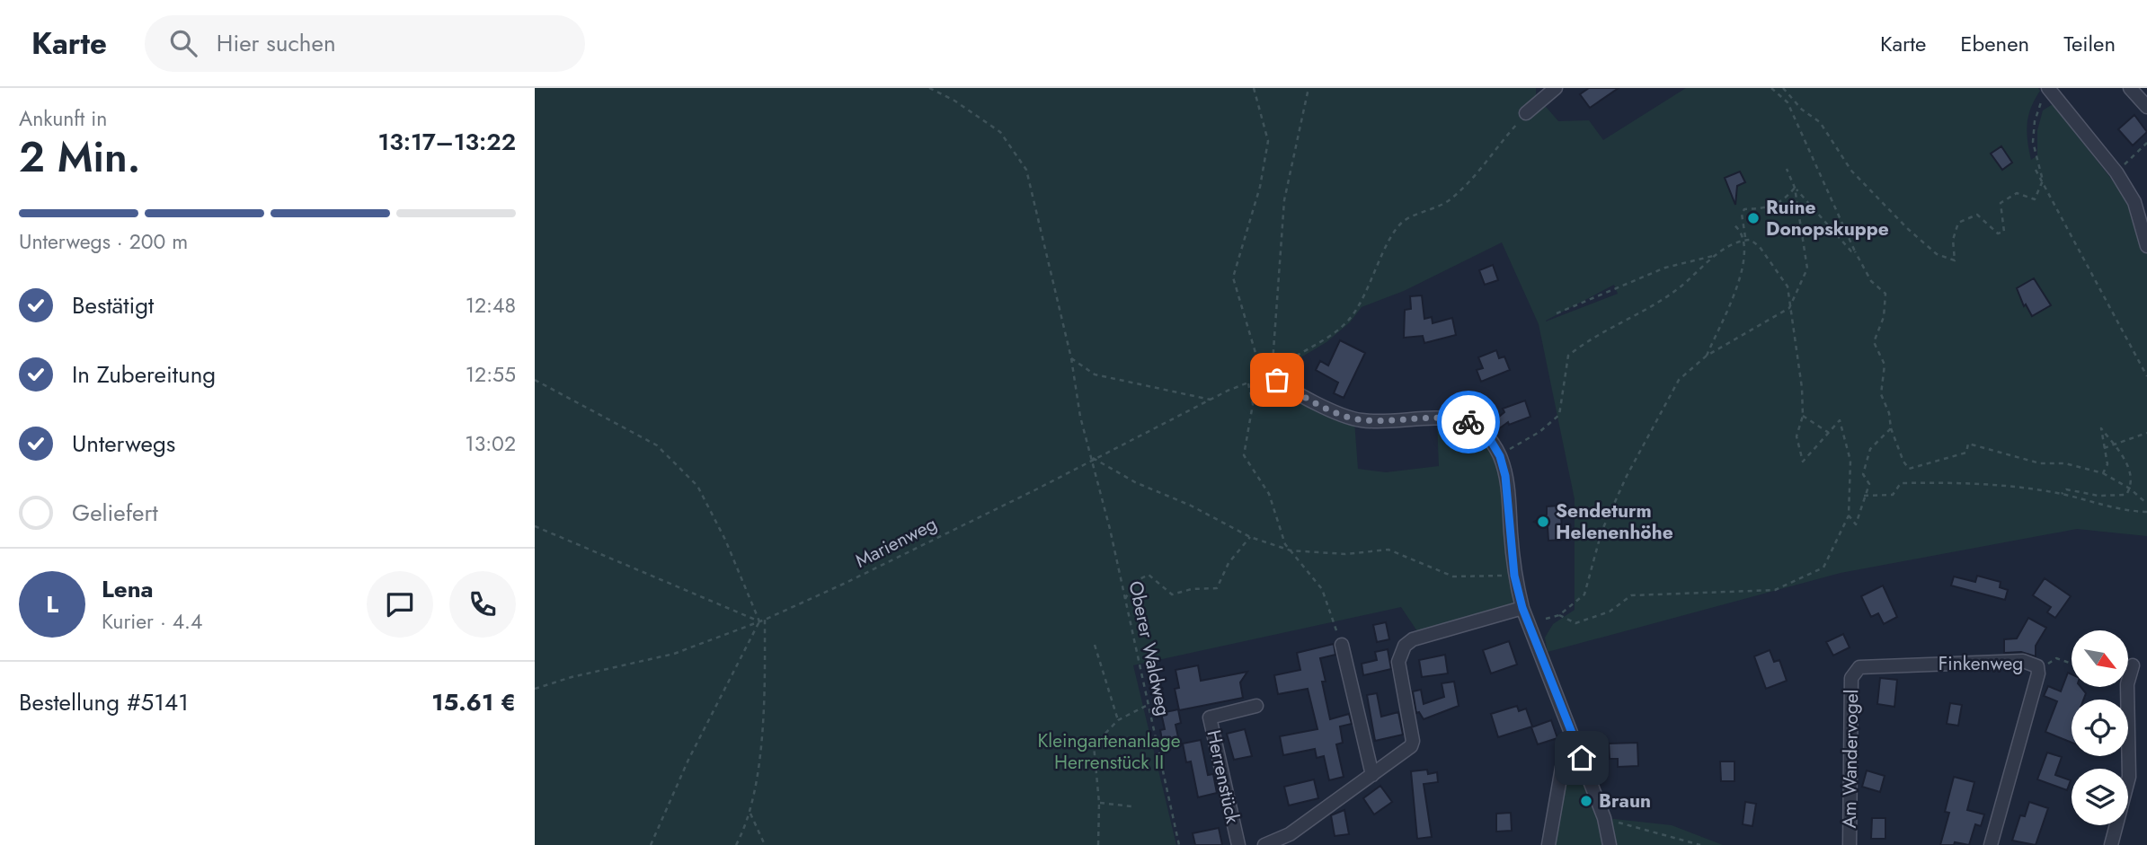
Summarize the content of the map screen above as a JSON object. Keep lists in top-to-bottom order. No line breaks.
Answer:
{"streets":{"street":["Finkenweg","Am Wandervogel","Herrenstück"],"path":["Marienweg","Oberer Waldweg"]},"crossings":[["Marienweg","Oberer Waldweg"],["Finkenweg","Am Wandervogel"]],"parks":["Kleingartenanlage Herrenstück II"],"places":["Ruine Donopskuppe","Sendeturm Helenenhöhe","Braun"],"north":"bottom right","page":{"header":"Karte","search":"Hier suchen","nav":["Karte","Ebenen","Teilen"],"heading":["2 Min.","Ankunft in","13:17–13:22"],"panel":["Lena","Kurier · 4.4","Bestellung #5141","15.61 €"],"bar":"Unterwegs · 200 m","list":[["Bestätigt","12:48"],["In Zubereitung","12:55"],["Unterwegs","13:02"],"Geliefert"],"round":"L"}}
